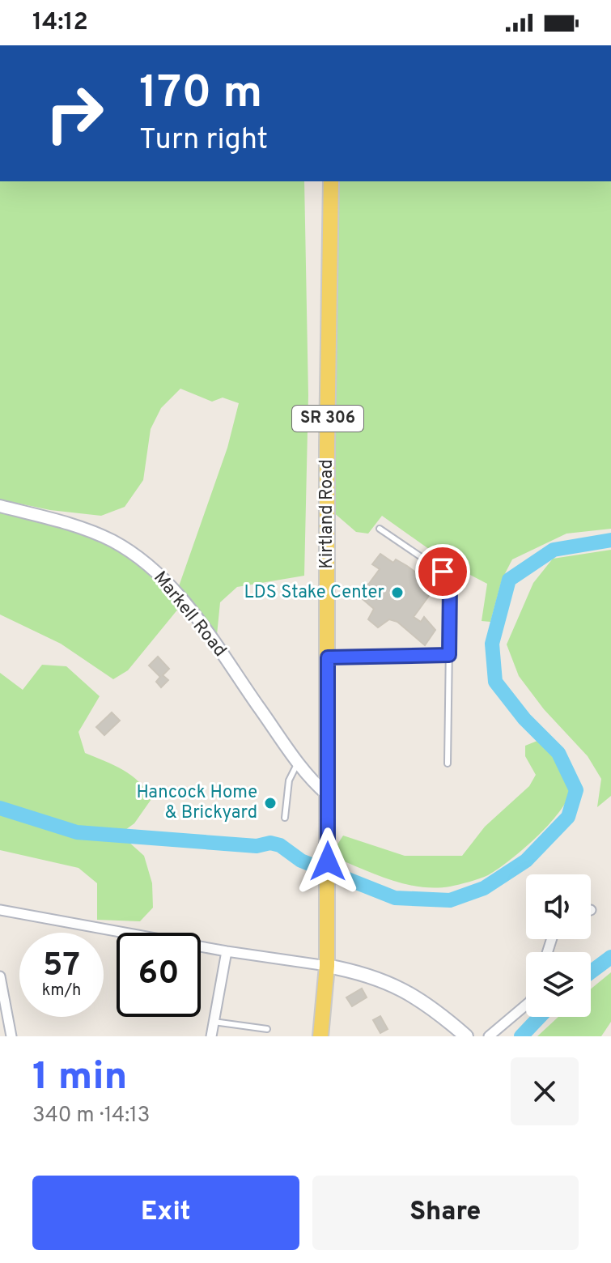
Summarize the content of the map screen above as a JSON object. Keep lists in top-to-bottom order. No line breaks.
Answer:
{"streets":{"main road":["SR 306","Kirtland Road"],"street":["Markell Road"]},"crossings":[["Kirtland Road","Markell Road"]],"places":["LDS Stake Center","Hancock Home & Brickyard"],"page":{"status":"14:12","turn":["170 m","Turn right"],"speed":"57 km/h","limit":"60","heading":["1 min","340 m · 14:13"],"buttons":["Exit","Share"]}}
